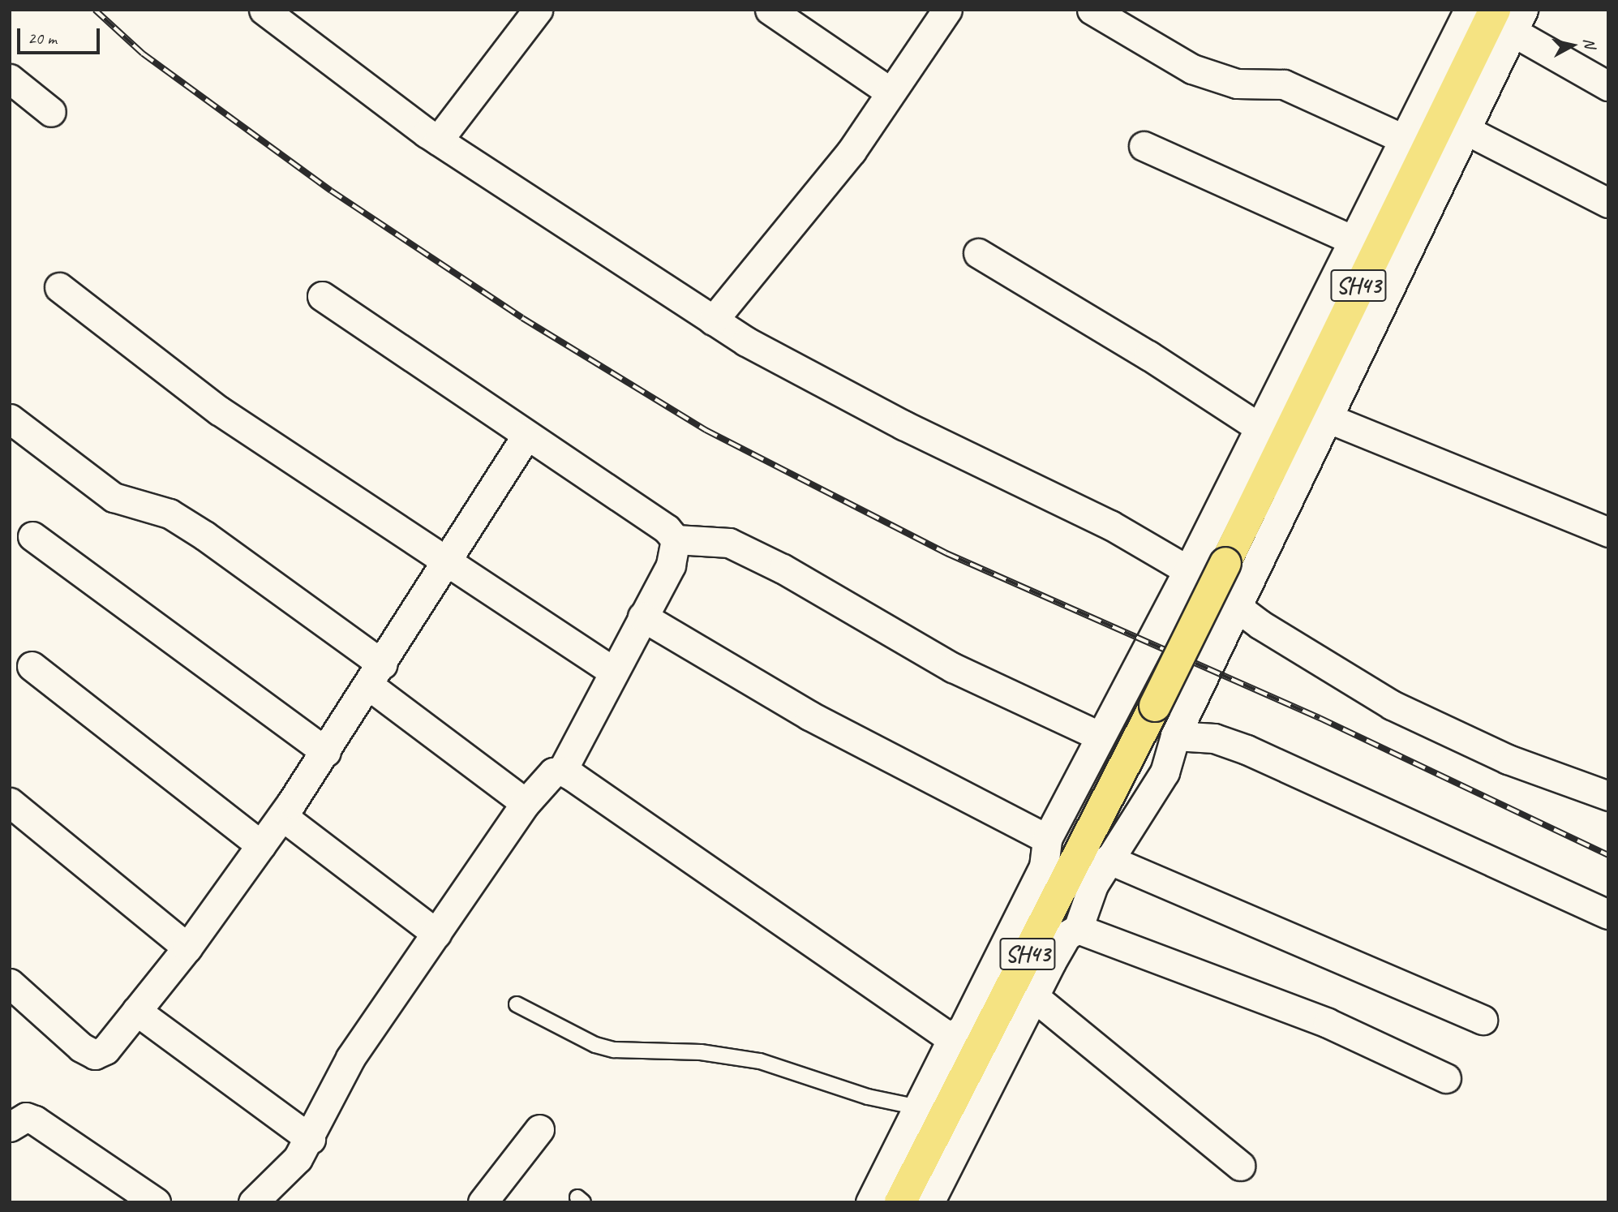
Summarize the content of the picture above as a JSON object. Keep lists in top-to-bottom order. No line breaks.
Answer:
{"streets":{"main road":["SH43"]},"scale_bar":"20 m","north":"right"}
